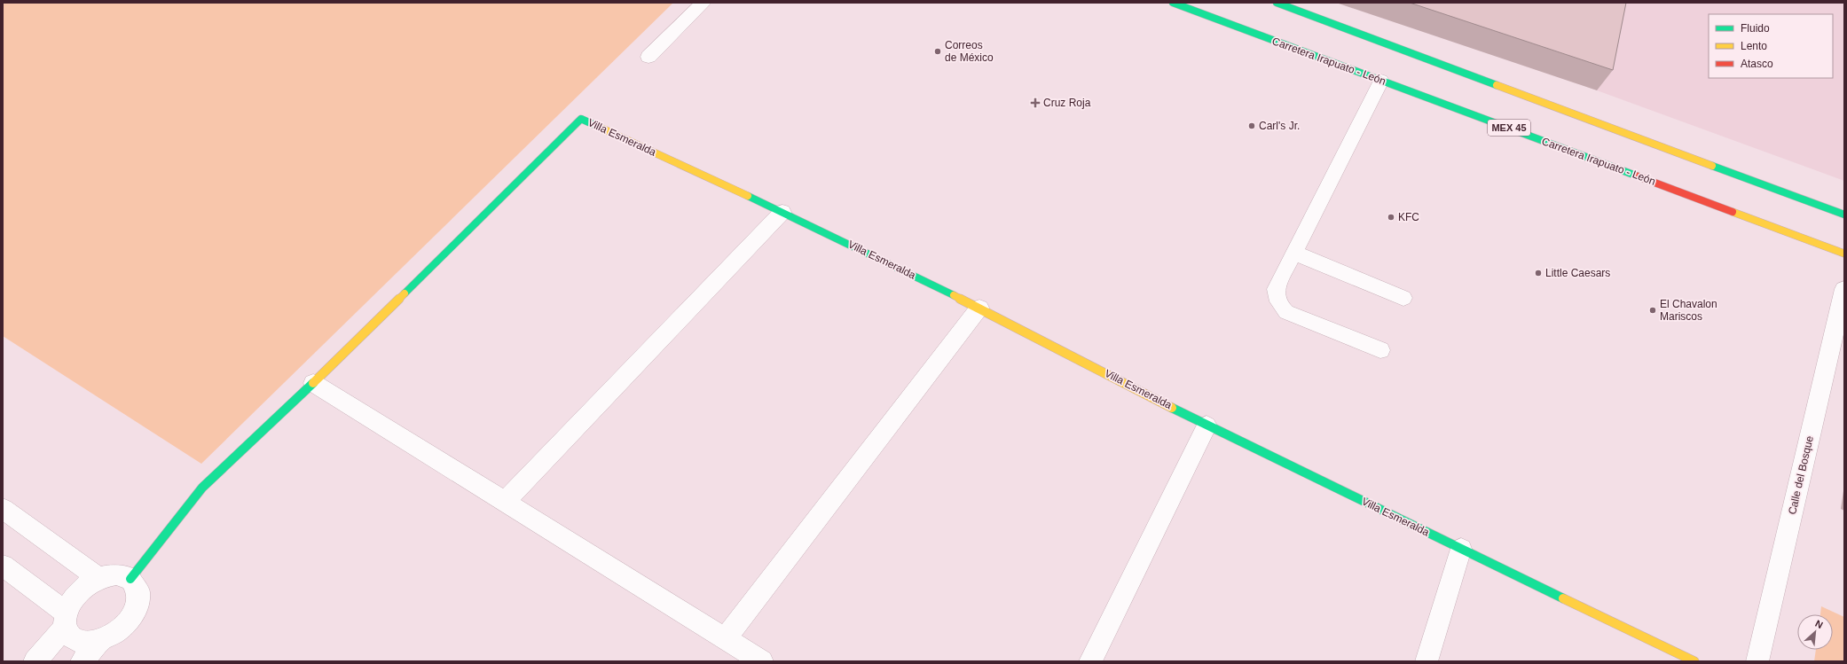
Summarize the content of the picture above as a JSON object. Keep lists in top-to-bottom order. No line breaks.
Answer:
{"streets":{"main road":["Carretera Irapuato - León","MEX 45","Villa Esmeralda"],"street":["Calle del Bosque"]},"places":{"other":["Correos de México","Carl's Jr.","KFC","Little Caesars","El Chavalon Mariscos"],"health":["Cruz Roja"]},"legend":["Fluido","Lento","Atasco"],"north":"top right"}
